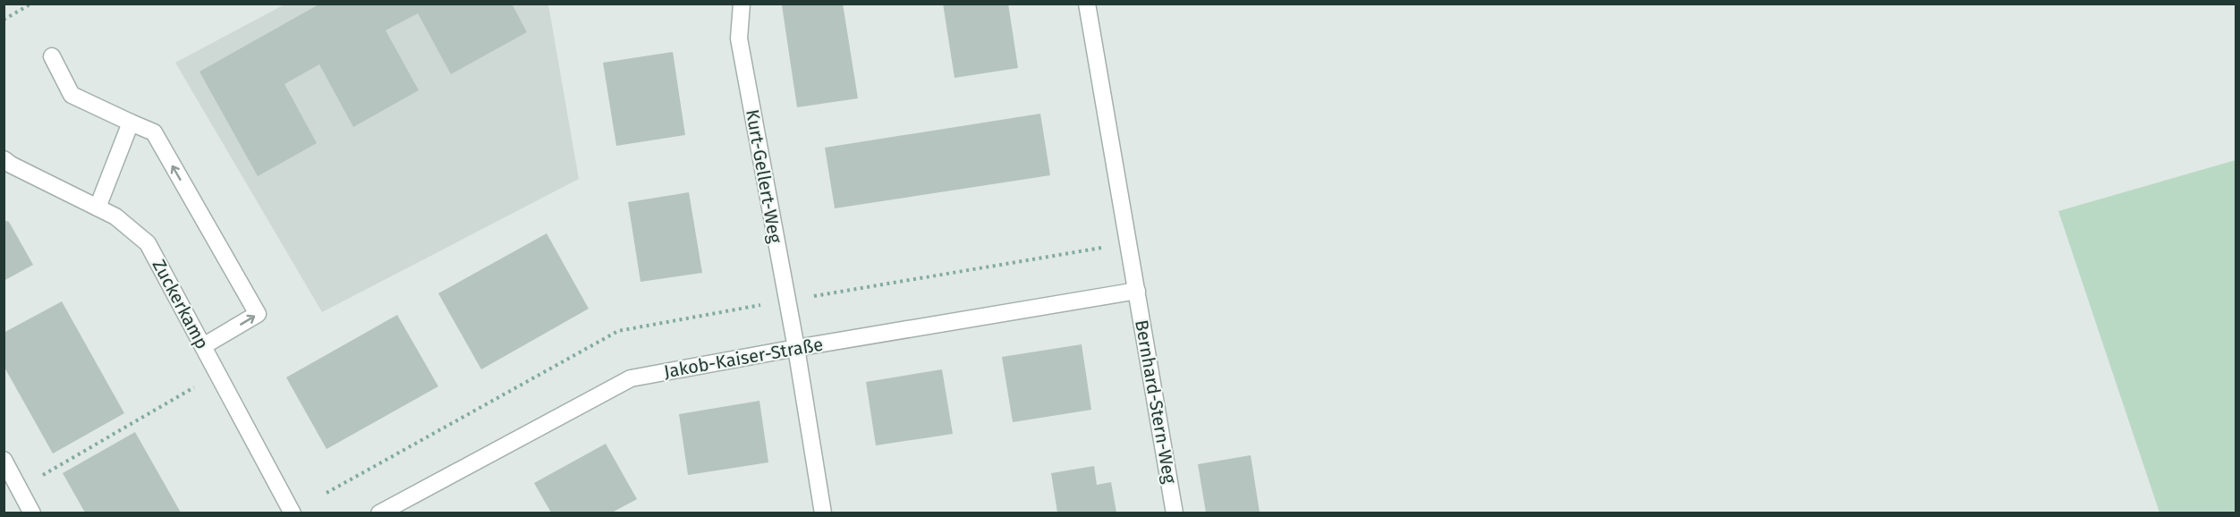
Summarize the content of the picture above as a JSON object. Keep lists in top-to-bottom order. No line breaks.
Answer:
{"streets":{"street":["Kurt-Gellert-Weg","Zuckerkamp","Jakob-Kaiser-Straße","Bernhard-Stern-Weg"]},"crossings":[["Kurt-Gellert-Weg","Jakob-Kaiser-Straße"],["Jakob-Kaiser-Straße","Bernhard-Stern-Weg"]]}
